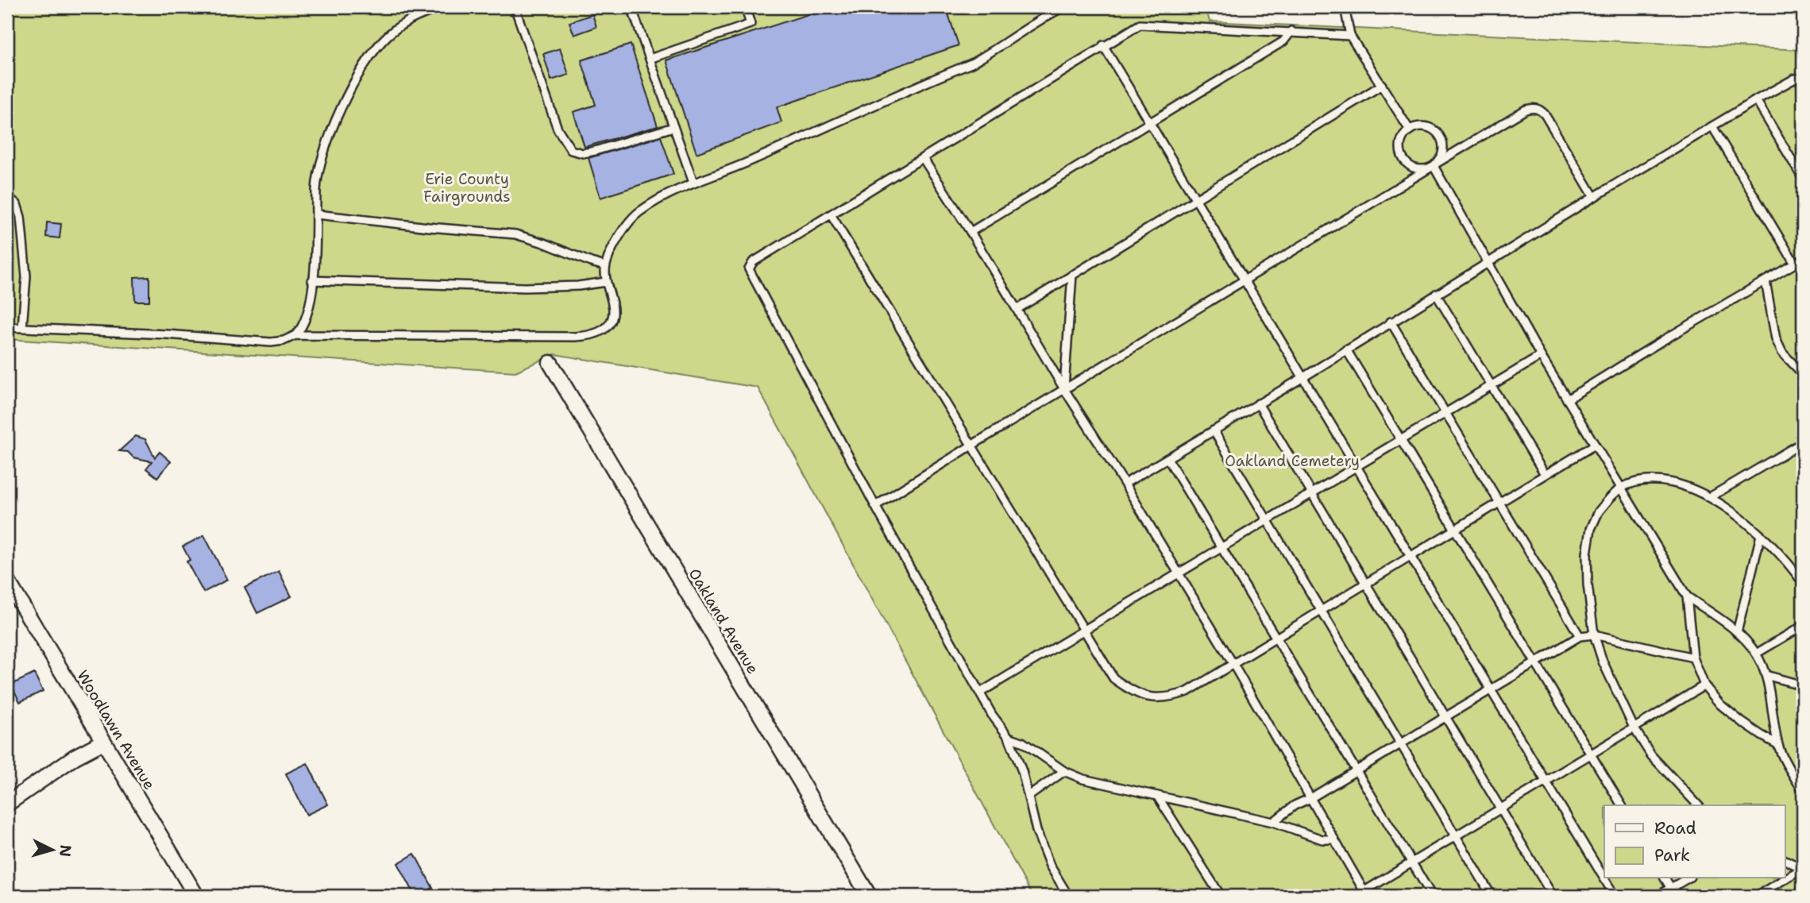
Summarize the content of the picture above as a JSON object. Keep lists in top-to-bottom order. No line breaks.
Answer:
{"streets":{"street":["Oakland Avenue","Woodlawn Avenue"]},"parks":["Erie County Fairgrounds","Oakland Cemetery"],"legend":["Road","Park"],"north":"right"}
